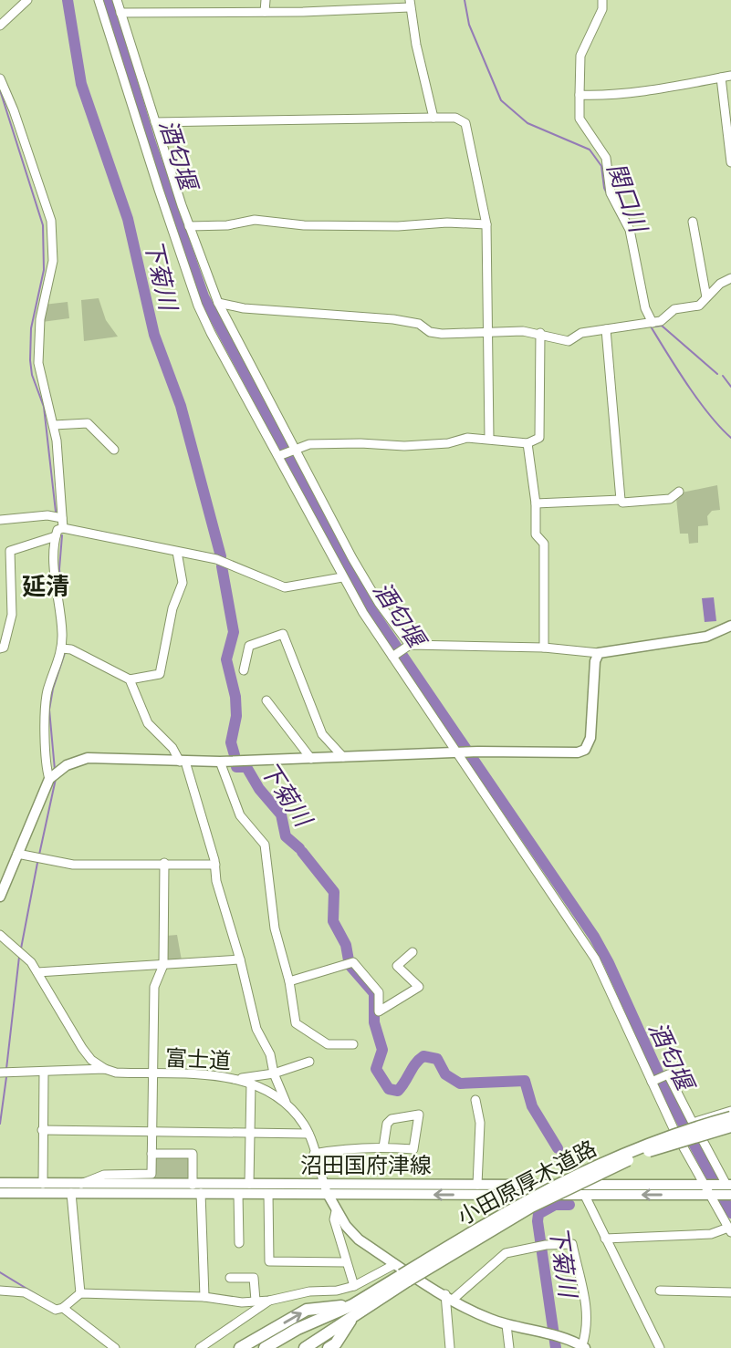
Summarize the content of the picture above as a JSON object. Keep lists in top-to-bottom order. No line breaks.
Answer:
{"streets":{"highway":["小田原厚木道路"],"main road":["沼田国府津線"],"street":["富士道"]},"crossings":[["富士道","沼田国府津線"]],"districts":["延清"],"water":["酒匂堰","関口川","下菊川"]}
